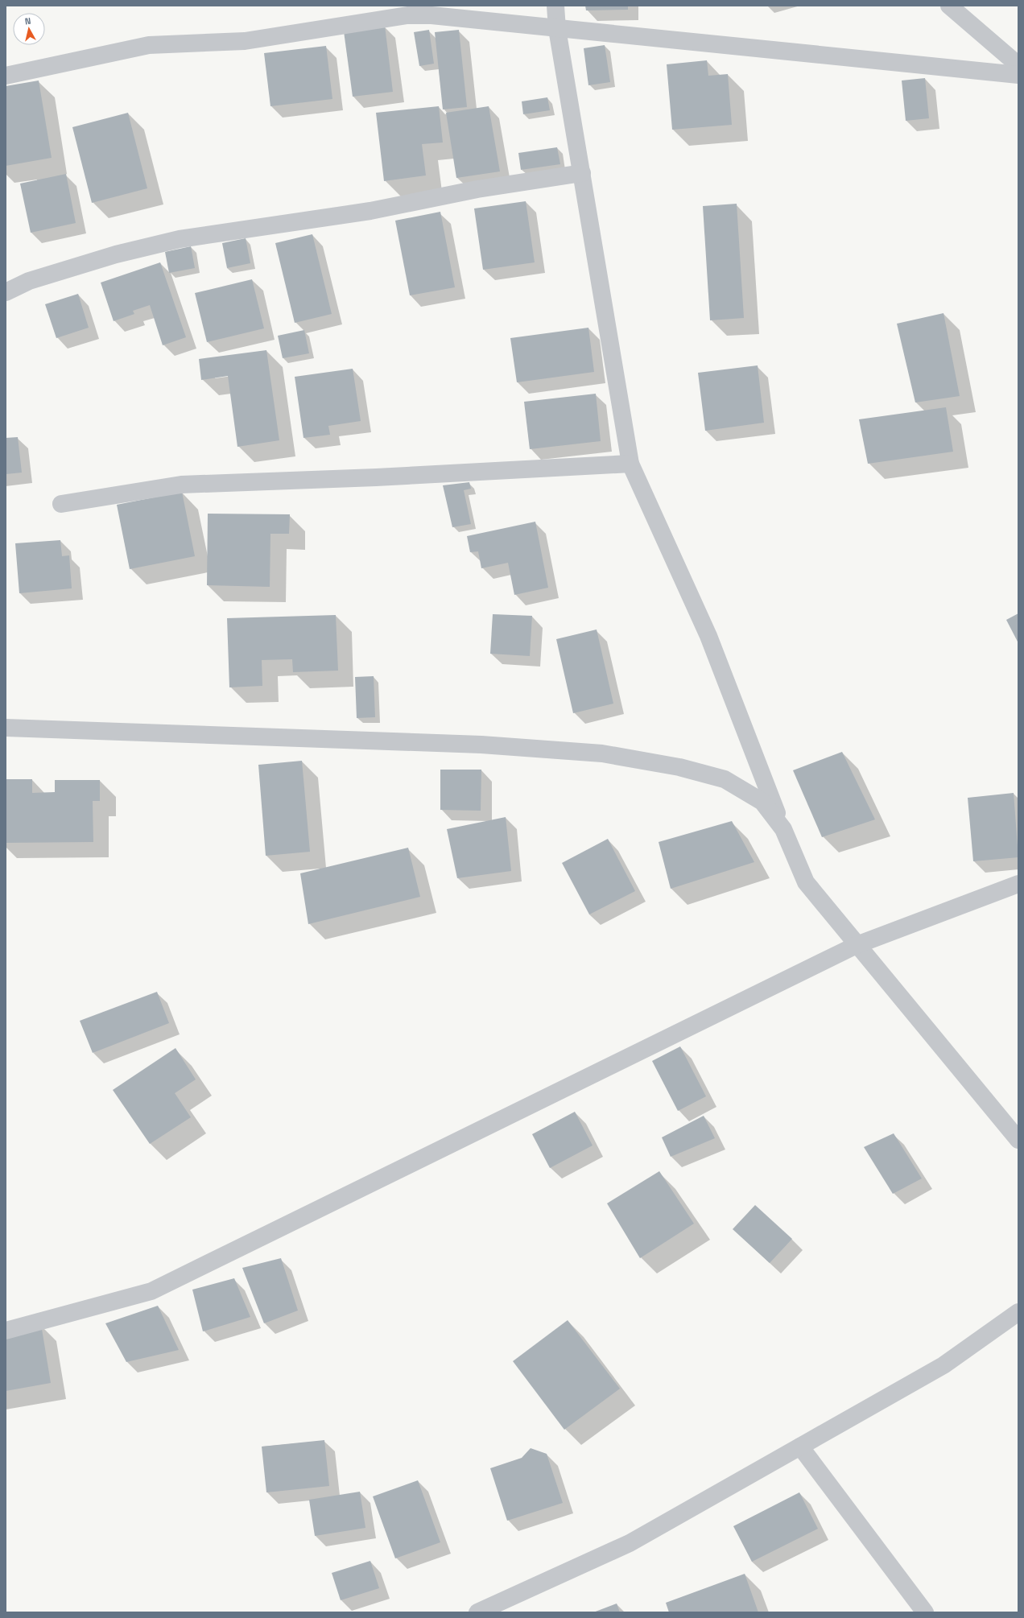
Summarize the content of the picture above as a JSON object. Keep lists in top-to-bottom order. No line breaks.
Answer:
{"north":"top"}
